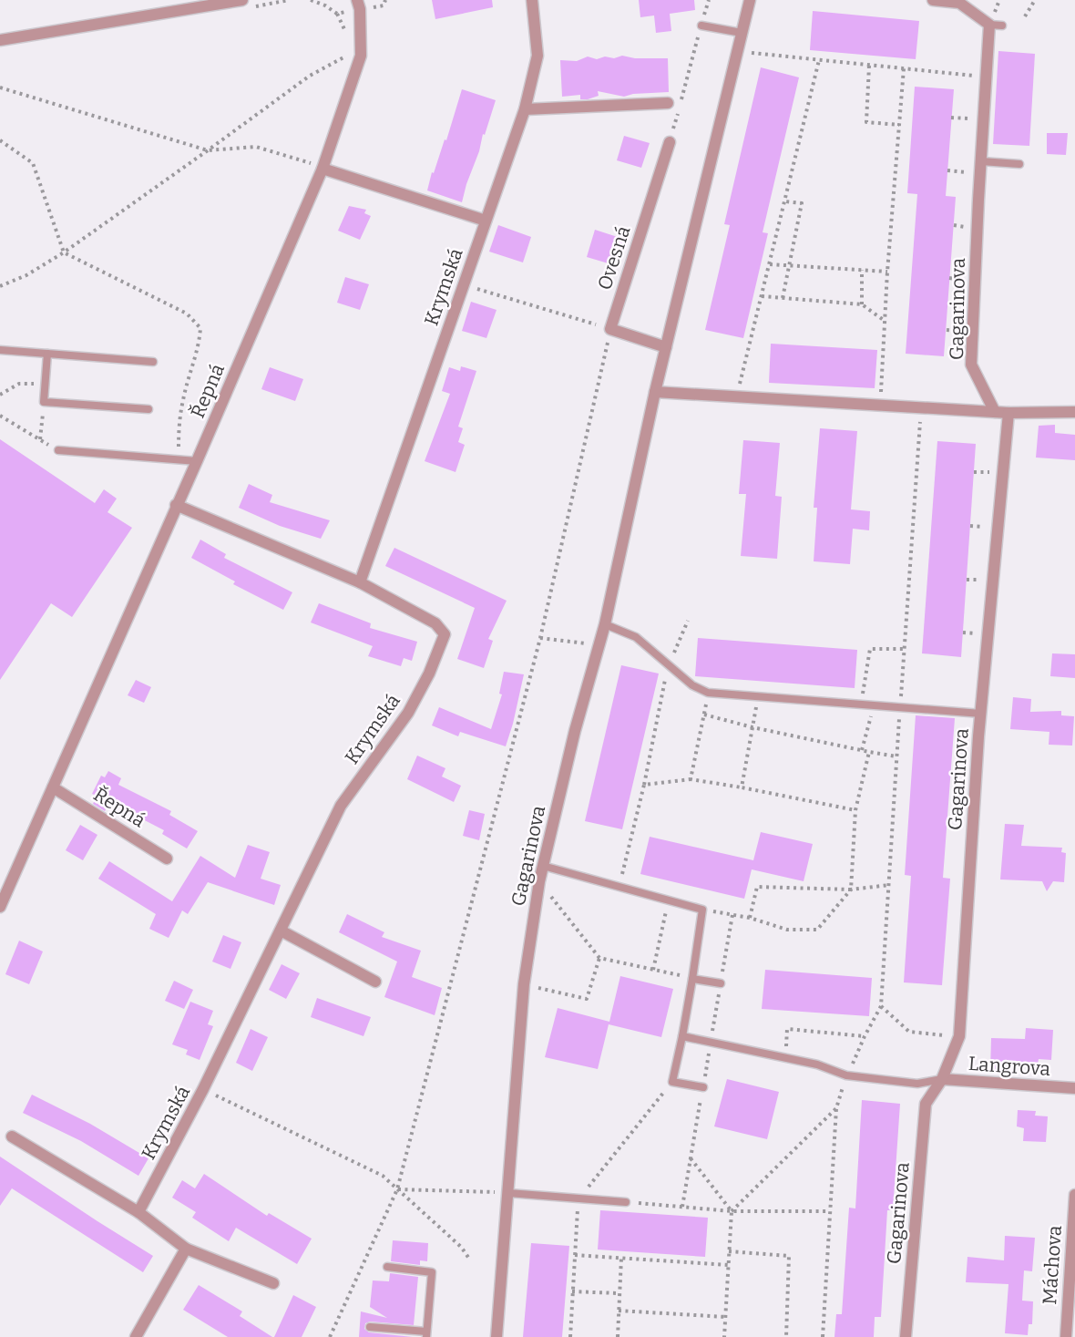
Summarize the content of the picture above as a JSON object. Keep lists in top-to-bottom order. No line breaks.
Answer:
{"streets":{"street":["Ovesná","Krymská","Gagarinova","Řepná","Langrova","Máchova"]},"crossings":[["Krymská","Řepná"],["Gagarinova","Langrova"]]}
